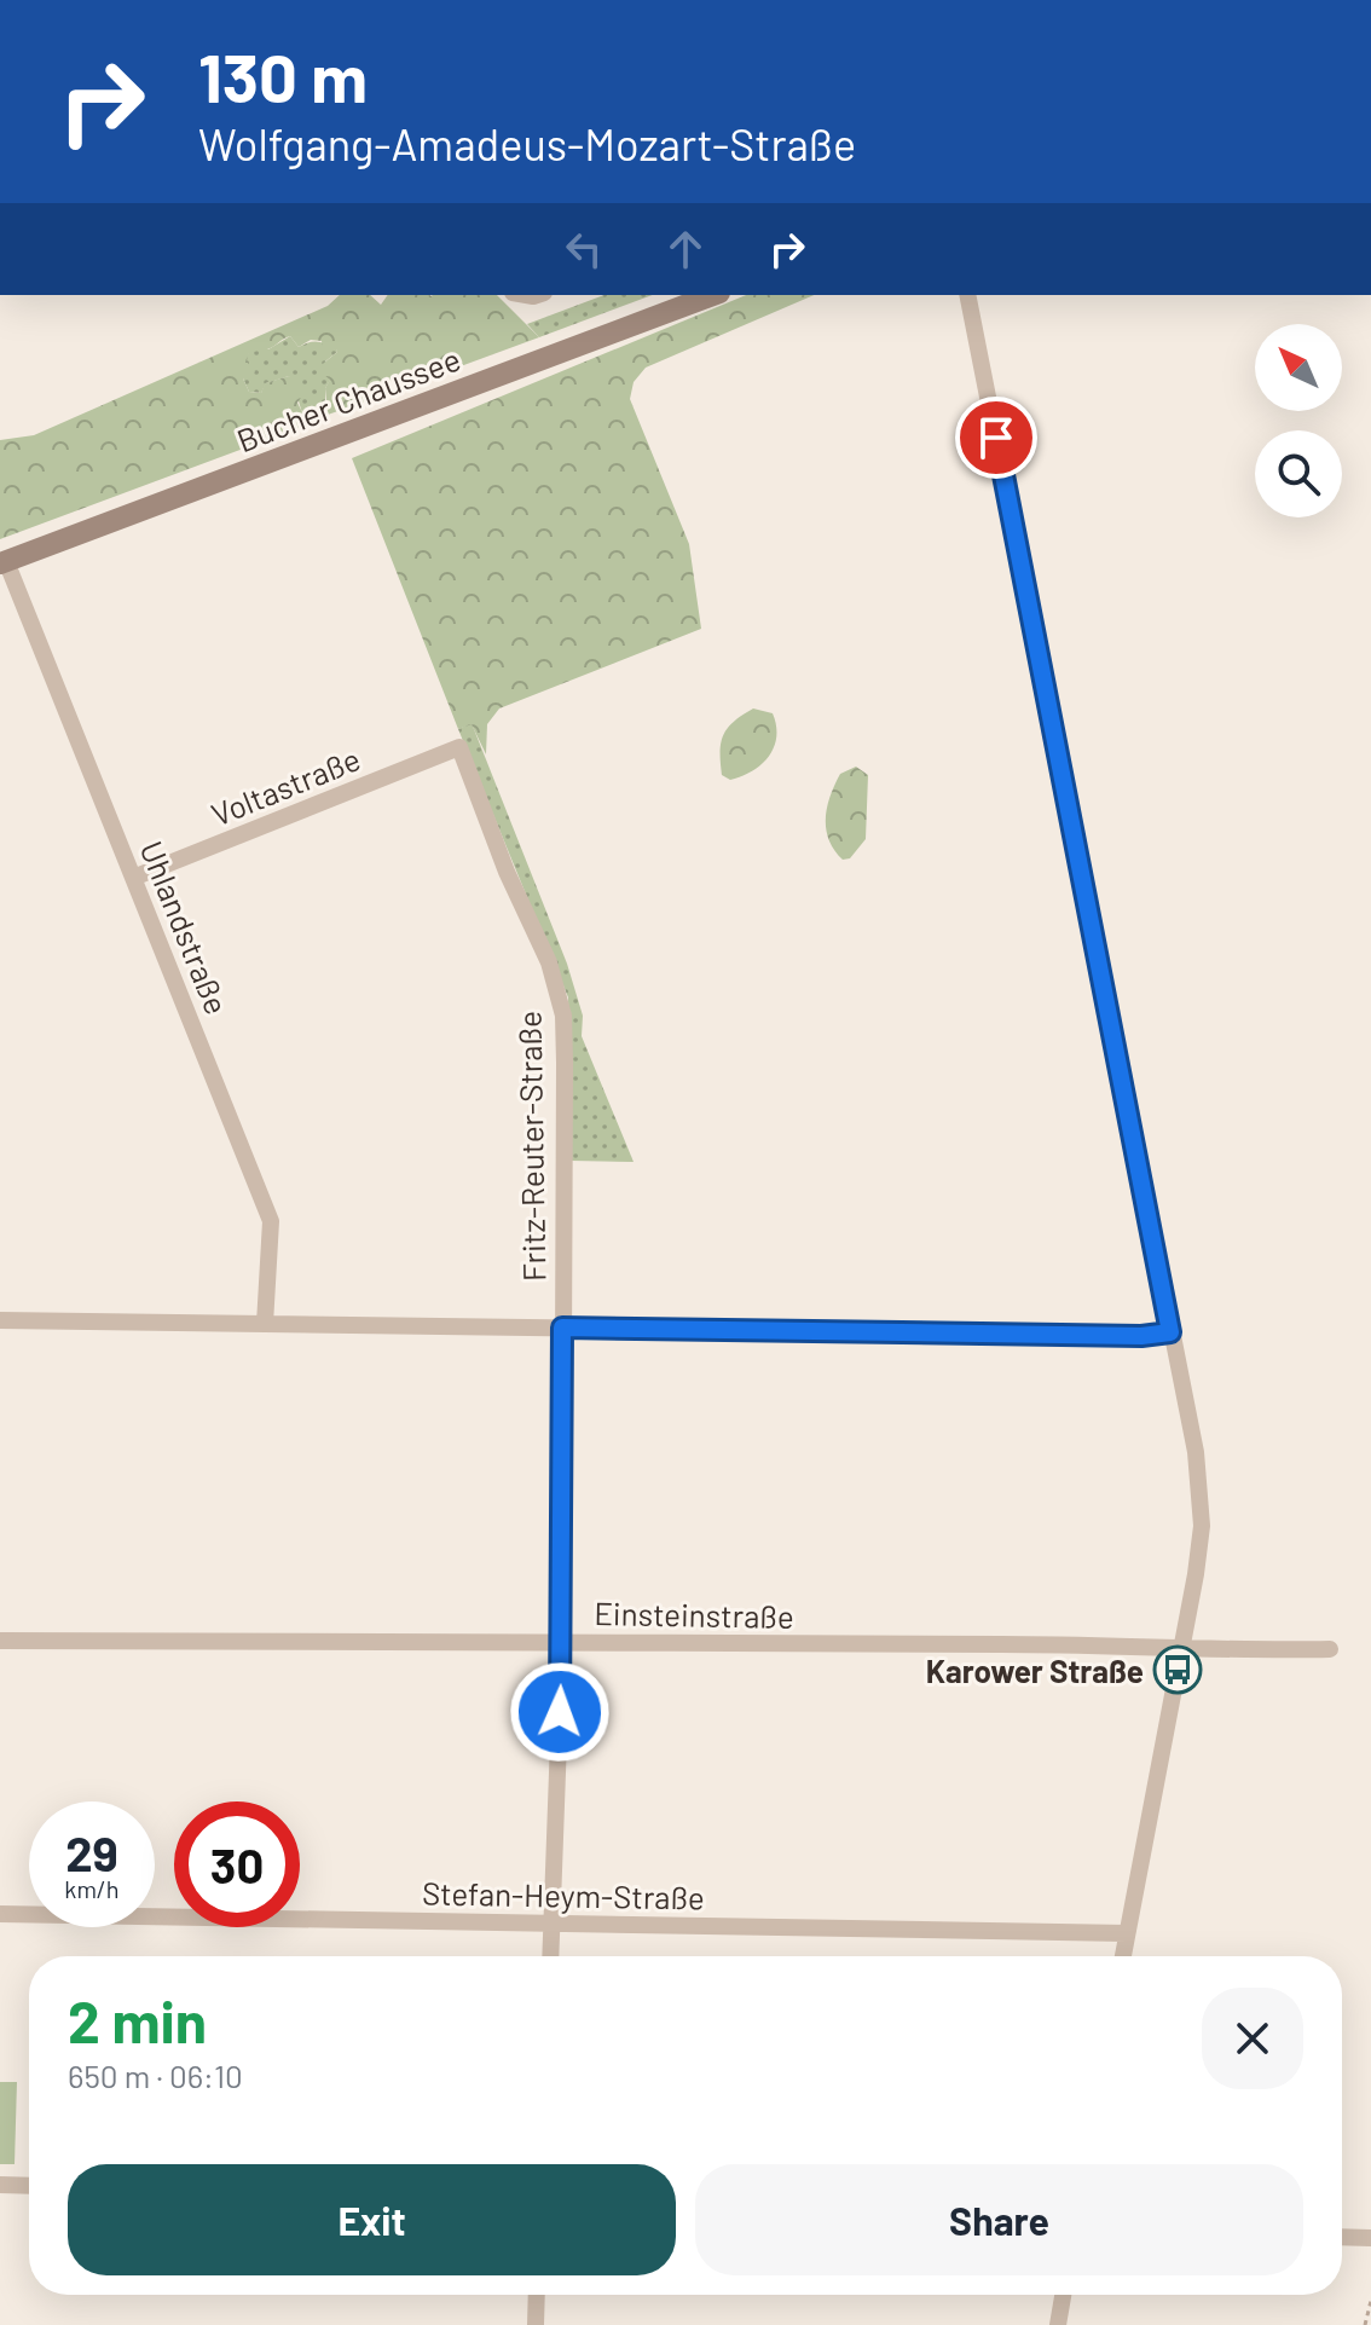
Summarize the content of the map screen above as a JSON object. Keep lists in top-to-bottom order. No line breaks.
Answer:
{"streets":{"main road":["Bucher Chaussee"],"street":["Voltastraße","Uhlandstraße","Fritz-Reuter-Straße","Einsteinstraße","Stefan-Heym-Straße"]},"crossings":[["Bucher Chaussee","Uhlandstraße"],["Voltastraße","Uhlandstraße"],["Voltastraße","Fritz-Reuter-Straße"],["Fritz-Reuter-Straße","Einsteinstraße"],["Fritz-Reuter-Straße","Stefan-Heym-Straße"]],"places":{"bus stop":["Karower Straße"]},"north":"top left","page":{"turn":["130 m","Wolfgang-Amadeus-Mozart-Straße"],"speed":"29 km/h","limit":"30","heading":["2 min","650 m · 06:10"],"buttons":["Exit","Share"]}}
